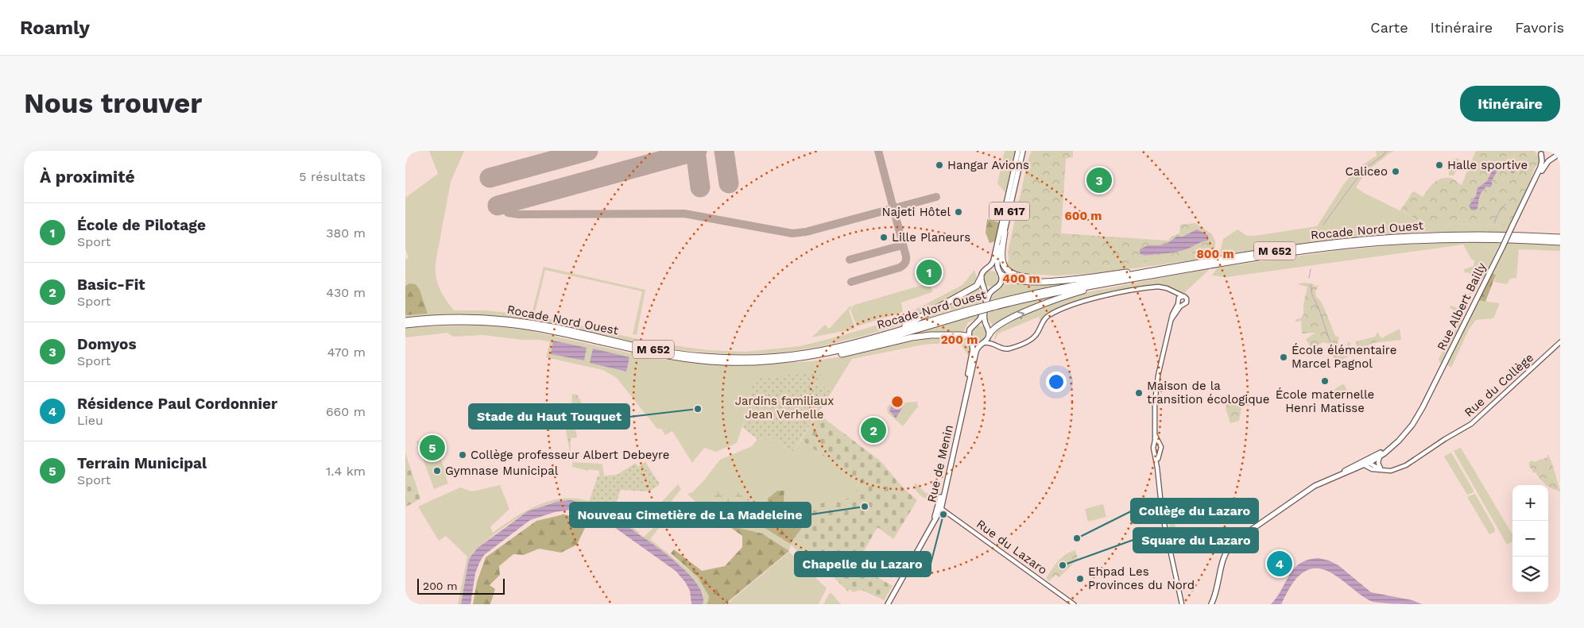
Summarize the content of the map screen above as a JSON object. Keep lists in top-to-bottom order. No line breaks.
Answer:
{"streets":{"highway":["Rocade Nord Ouest","M 652"],"main road":["M 617","Rue Albert Bailly","Rue de Menin"],"street":["Rue du Collège","Rue du Lazaro"]},"crossings":[["Rue Albert Bailly","Rue du Collège"],["Rue de Menin","Rue du Lazaro"]],"parks":["Jardins familiaux Jean Verhelle"],"places":["Hangar Avions","Halle sportive","Caliceo","Najeti Hôtel","Lille Planeurs","École élémentaire Marcel Pagnol","École maternelle Henri Matisse","Maison de la transition écologique","Stade du Haut Touquet","Collège professeur Albert Debeyre","Gymnase Municipal","Nouveau Cimetière de La Madeleine","Chapelle du Lazaro","Collège du Lazaro","Square du Lazaro","Ehpad Les Provinces du Nord"],"scale_bar":"200 m","page":{"header":"Roamly","nav":["Carte","Itinéraire","Favoris"],"buttons":"Itinéraire","title":"Nous trouver","heading":["À proximité","5 résultats"],"pins":["3","1","2","5","4"],"list":[{"mark":"1","name":"École de Pilotage","note":"Sport","value":"380 m"},{"mark":"2","name":"Basic-Fit","note":"Sport","value":"430 m"},{"mark":"3","name":"Domyos","note":"Sport","value":"470 m"},{"mark":"4","name":"Résidence Paul Cordonnier","note":"Lieu","value":"660 m"},{"mark":"5","name":"Terrain Municipal","note":"Sport","value":"1.4 km"}],"map_buttons":["+","−"],"scale":"200 m"},"rings":["600 m","800 m","400 m","200 m"]}
